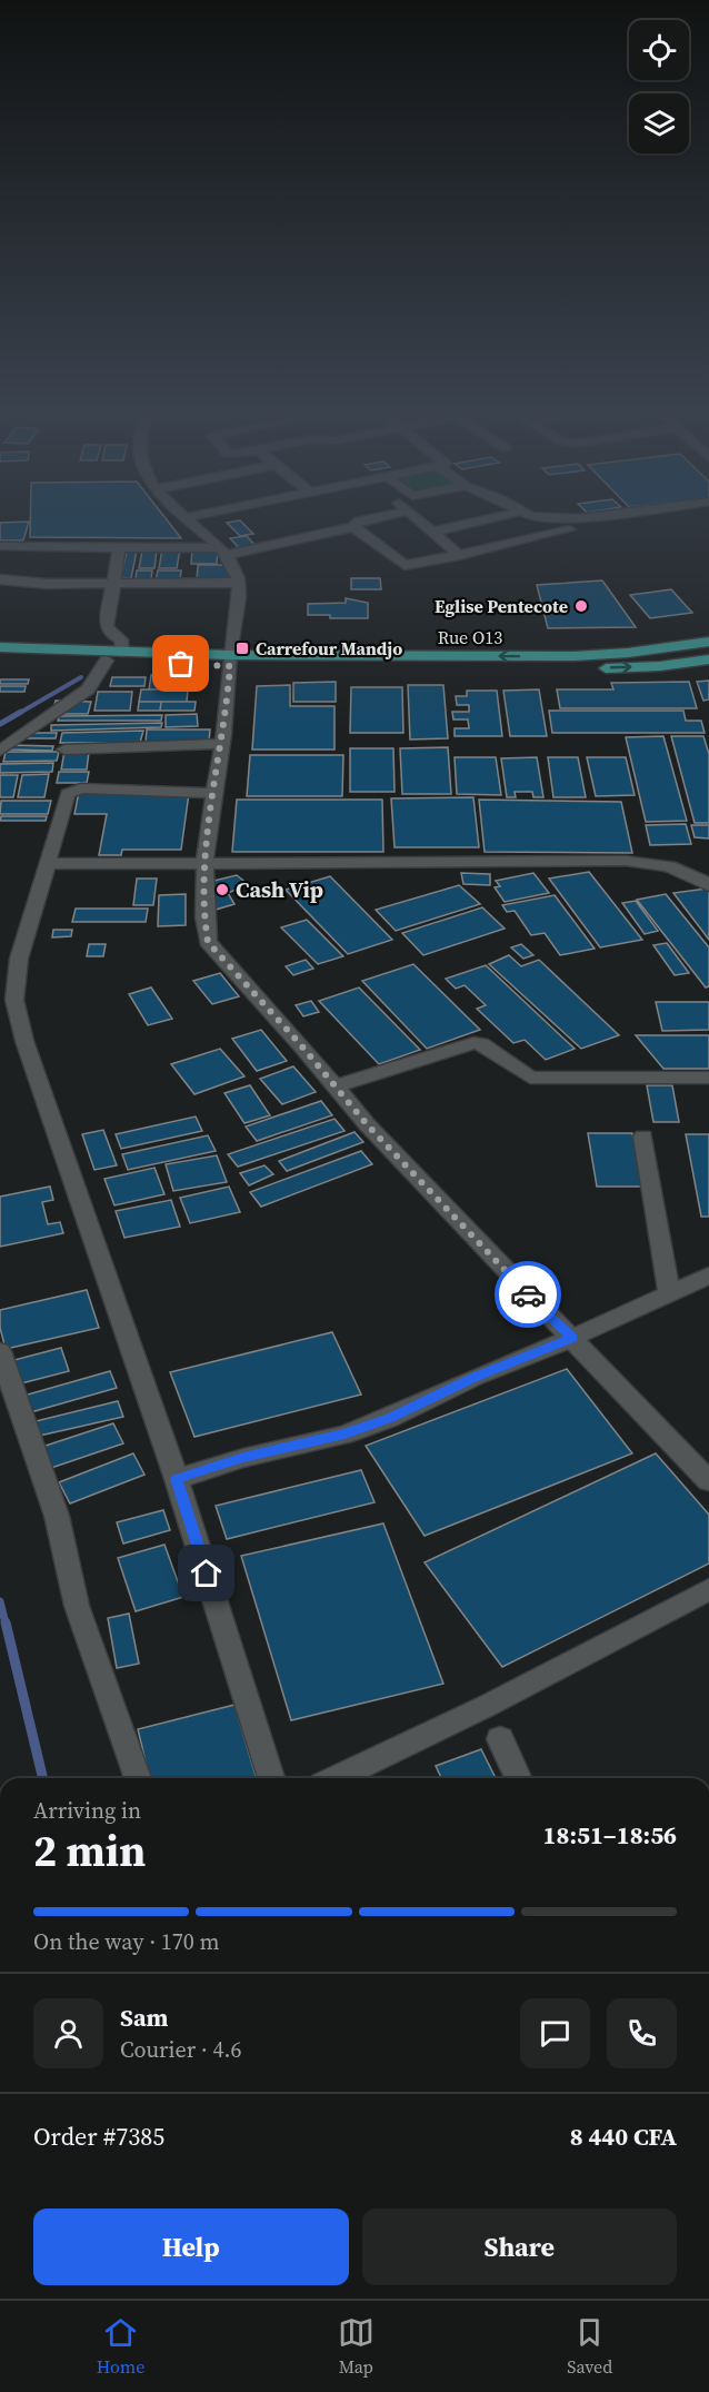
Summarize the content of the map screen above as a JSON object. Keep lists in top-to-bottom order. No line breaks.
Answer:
{"streets":{"main road":["Rue O13"]},"places":{"other":["Eglise Pentecote","Cash Vip"],"transit":["Carrefour Mandjo"]},"page":{"heading":["2 min","Arriving in","18:51–18:56"],"panel":["Sam","Courier · 4.6","Order #7385","8 440 CFA"],"bar":"On the way · 170 m","buttons":["Help","Share"],"tabs":["Home","Map","Saved"]}}
